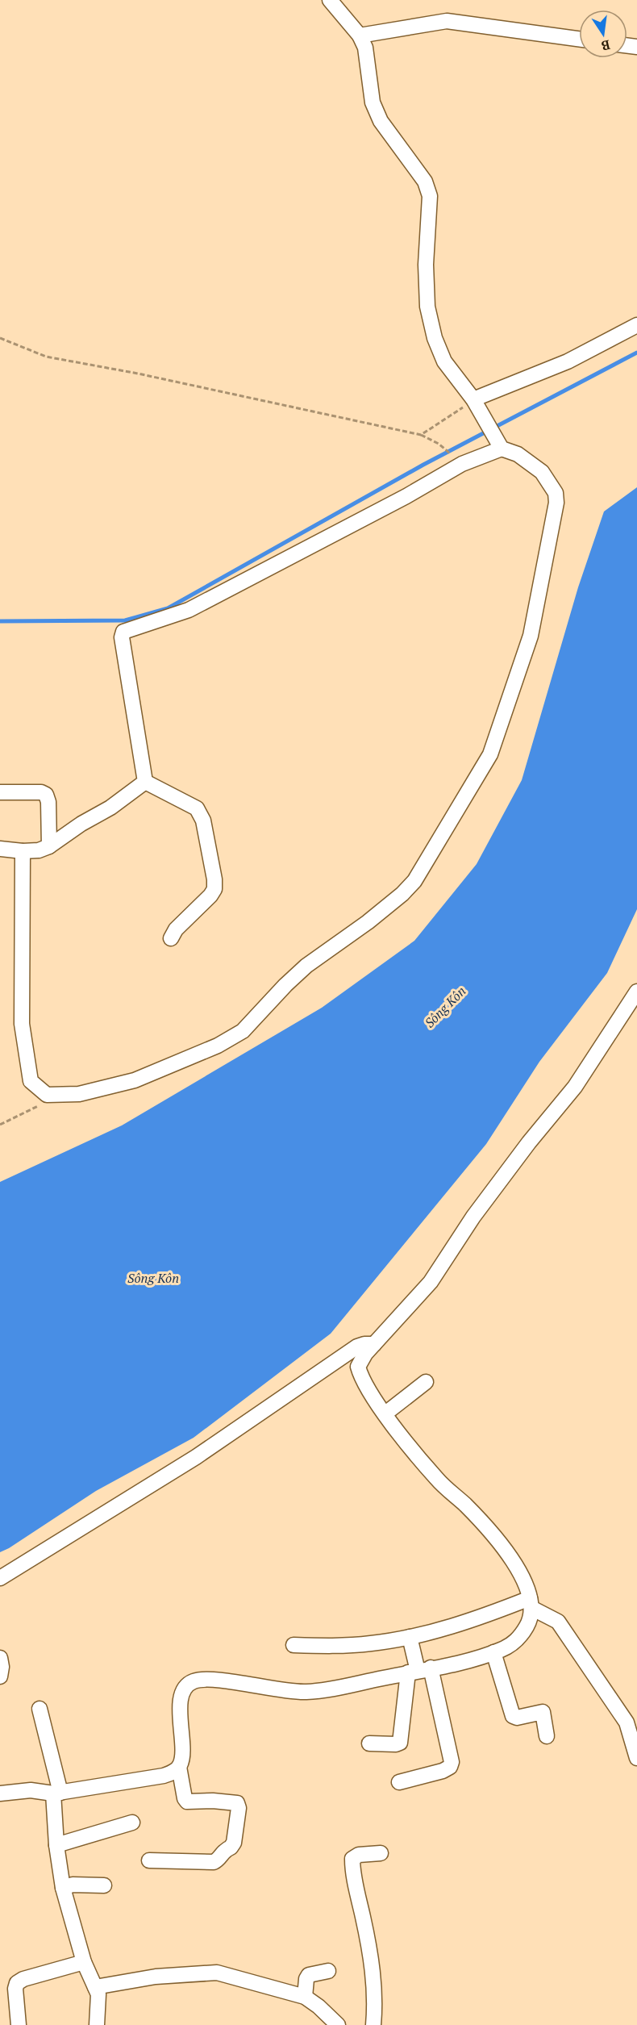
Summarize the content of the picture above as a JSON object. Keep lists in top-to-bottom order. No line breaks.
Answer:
{"water":["Sông Kôn"],"north":"bottom"}
